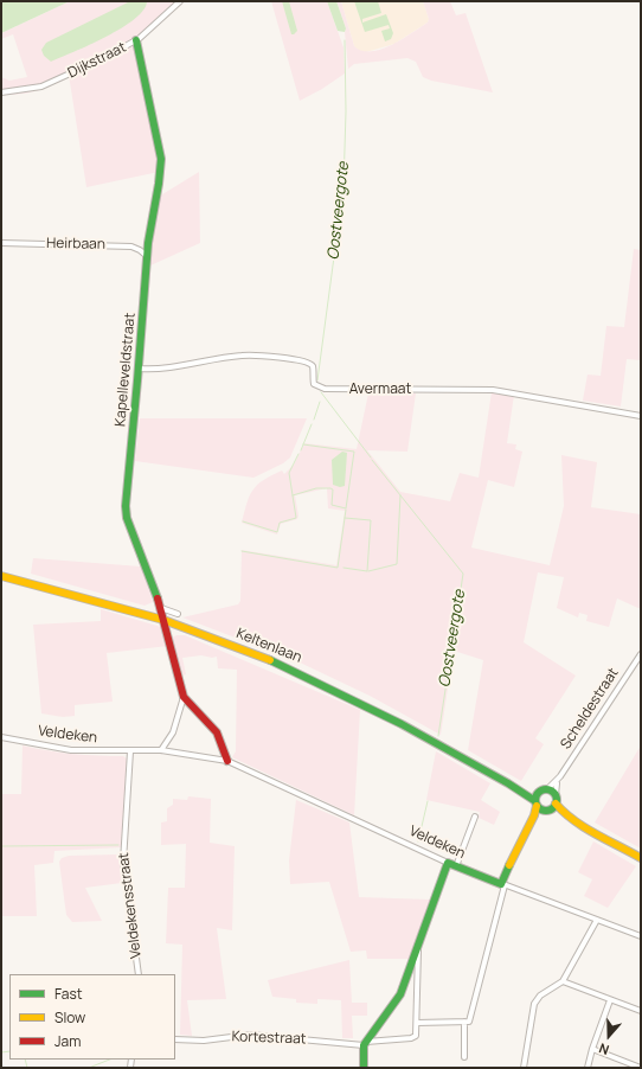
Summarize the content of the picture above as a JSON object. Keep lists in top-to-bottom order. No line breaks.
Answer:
{"streets":{"street":["Dijkstraat","Heirbaan","Kapelleveldstraat","Avermaat","Keltenlaan","Scheldestraat","Veldeken","Veldekensstraat","Kortestraat"]},"crossings":[["Dijkstraat","Kapelleveldstraat"],["Heirbaan","Kapelleveldstraat"],["Kapelleveldstraat","Avermaat"],["Kapelleveldstraat","Keltenlaan"],["Keltenlaan","Scheldestraat"],["Veldeken","Veldekensstraat"]],"water":["Oostveergote"],"legend":["Fast","Slow","Jam"],"north":"bottom"}
